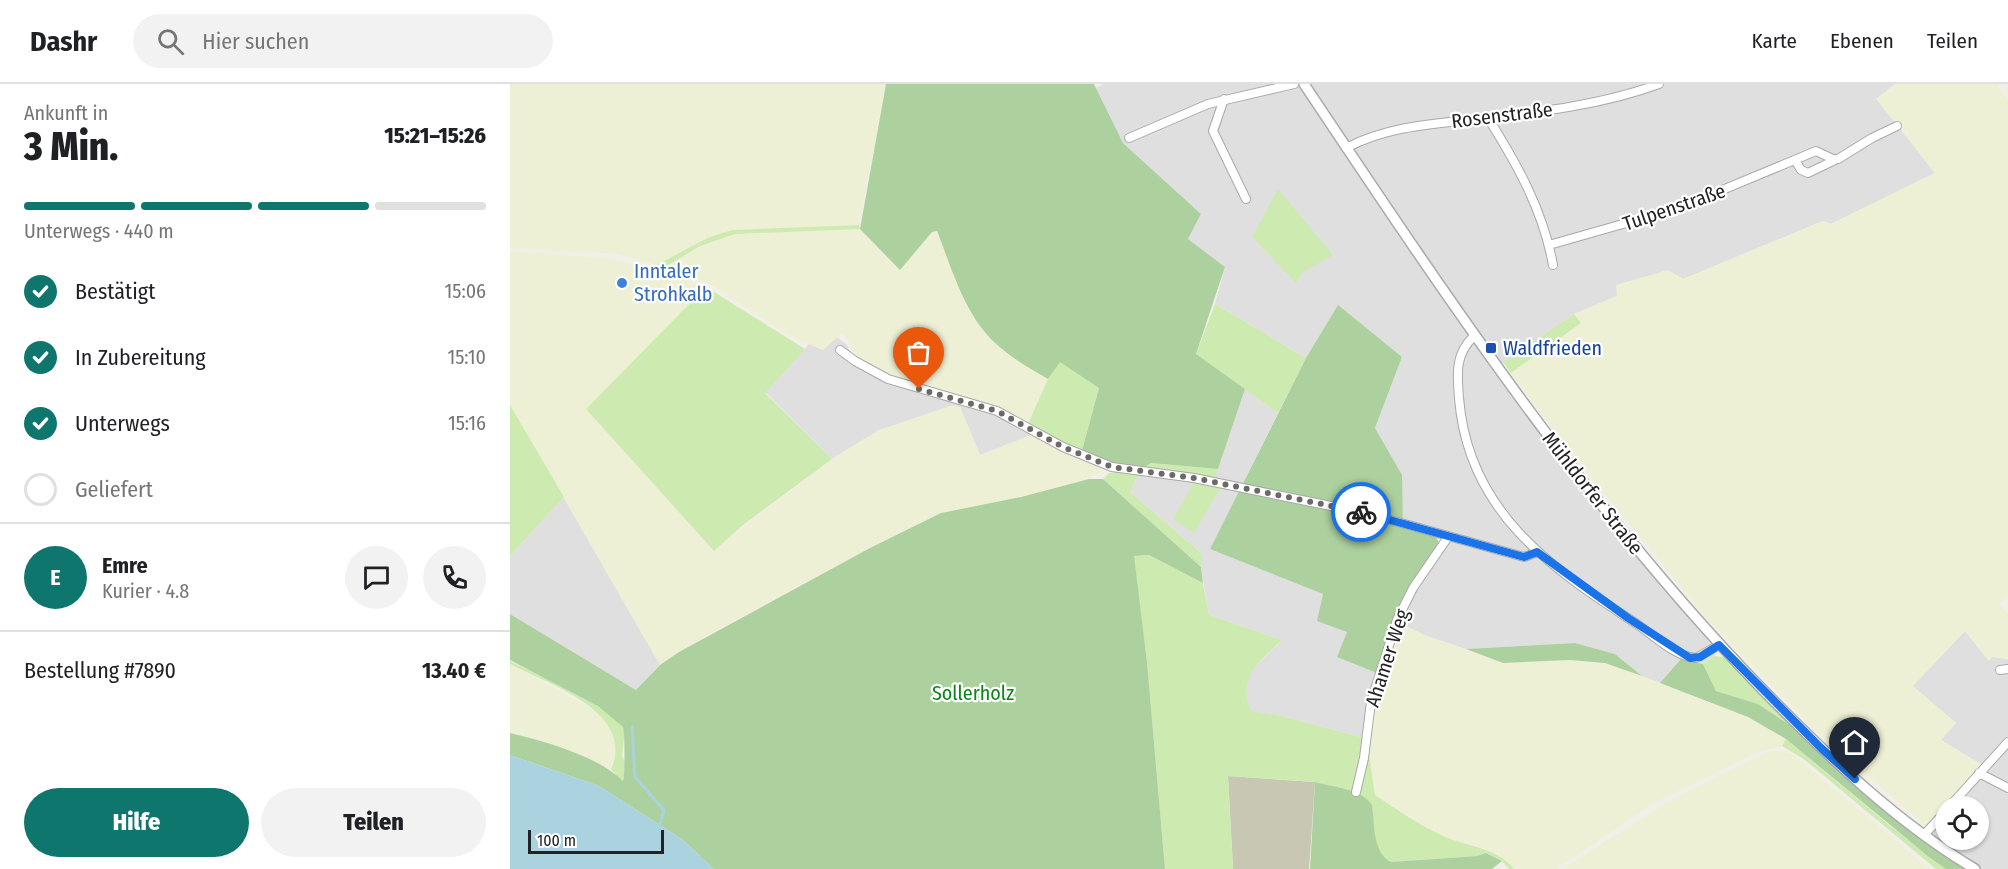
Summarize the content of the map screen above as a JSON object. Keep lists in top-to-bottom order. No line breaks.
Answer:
{"streets":{"street":["Rosenstraße","Tulpenstraße","Mühldorfer Straße","Ahamer Weg"]},"crossings":[["Rosenstraße","Mühldorfer Straße"]],"parks":["Sollerholz"],"places":{"other":["Inntaler Strohkalb"],"transit":["Waldfrieden"]},"scale_bar":"100 m","page":{"header":"Dashr","search":"Hier suchen","nav":["Karte","Ebenen","Teilen"],"heading":["3 Min.","Ankunft in","15:21–15:26"],"panel":["Emre","Kurier · 4.8","Bestellung #7890","13.40 €"],"bar":"Unterwegs · 440 m","list":[["Bestätigt","15:06"],["In Zubereitung","15:10"],["Unterwegs","15:16"],"Geliefert"],"round":"E","buttons":["Hilfe","Teilen"],"scale":"100 m"}}
